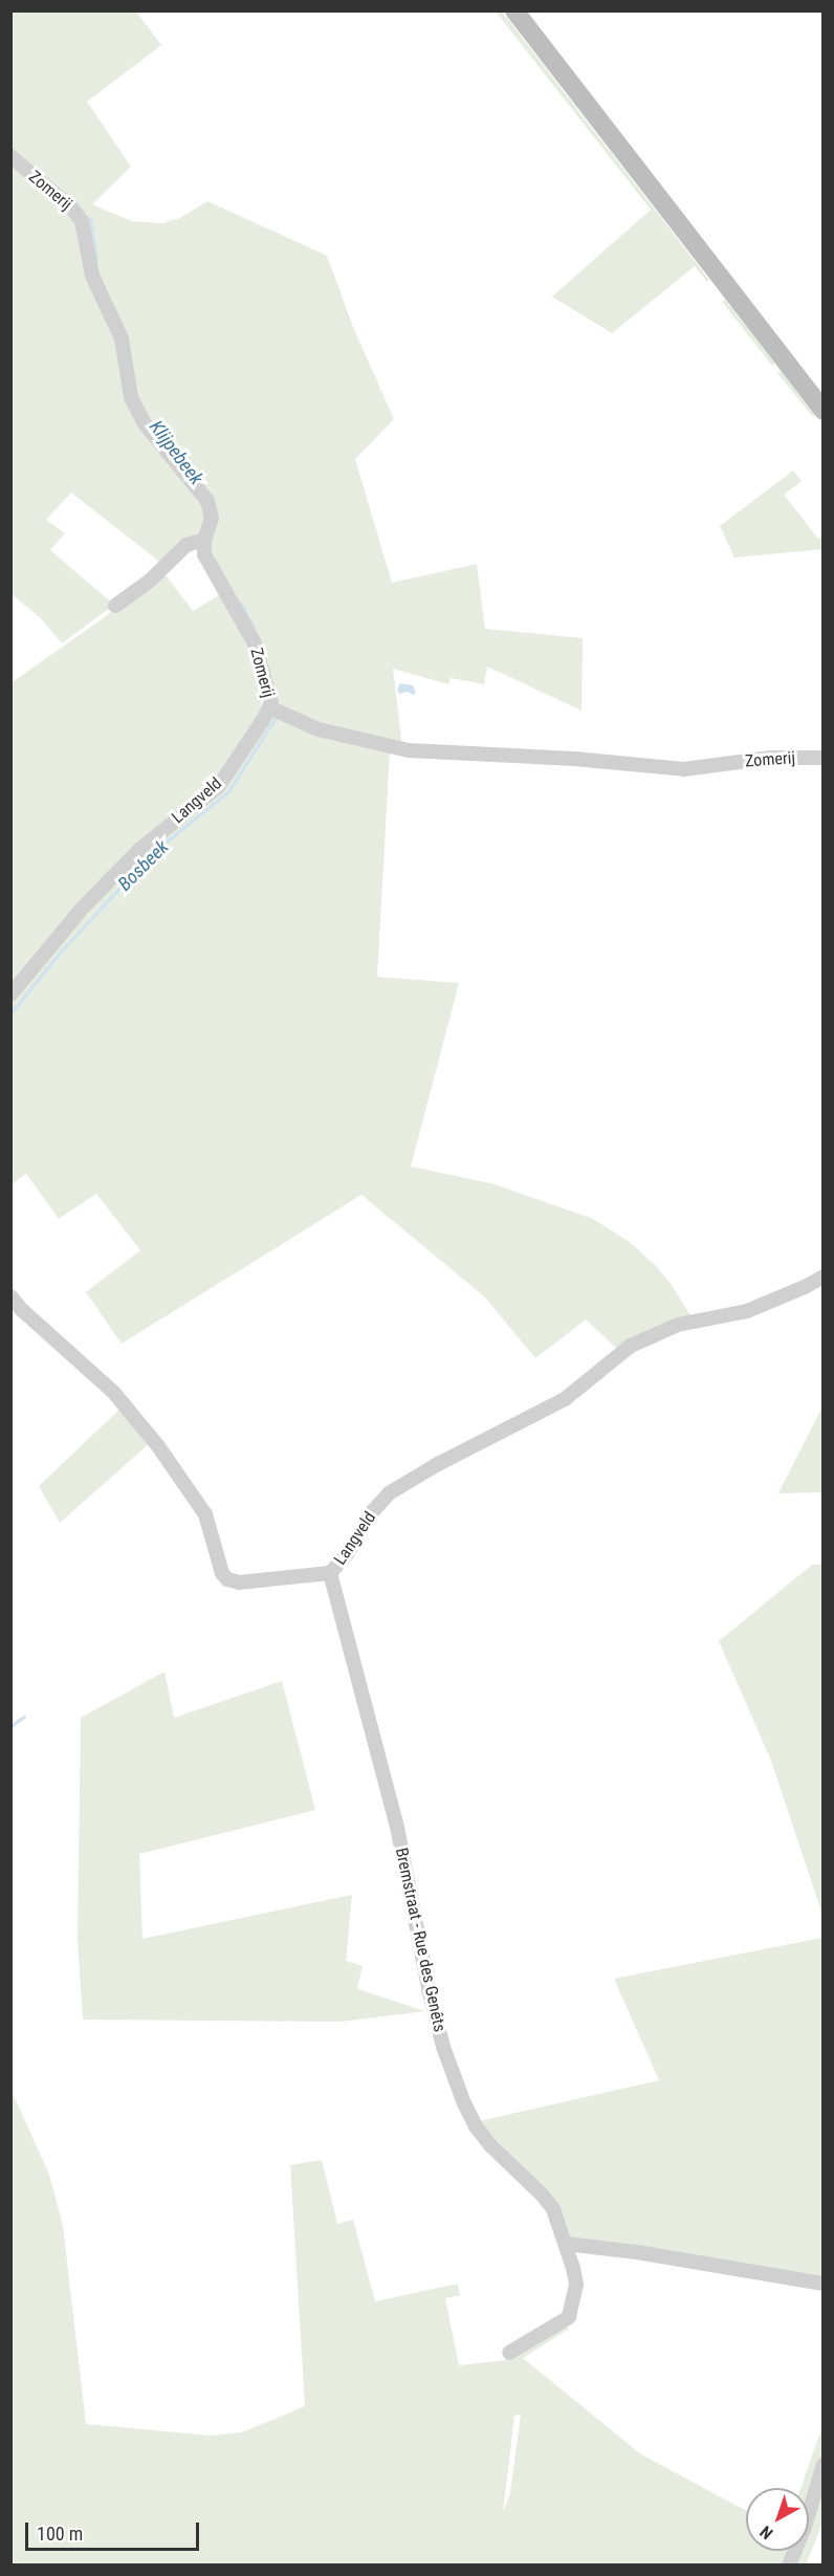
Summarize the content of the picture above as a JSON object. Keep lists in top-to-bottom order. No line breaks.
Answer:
{"streets":{"street":["Zomerij","Langveld","Bremstraat - Rue des Genêts"]},"crossings":[["Zomerij","Langveld"],["Langveld","Bremstraat - Rue des Genêts"]],"water":["Klijpebeek","Bosbeek"],"scale_bar":"100 m","north":"bottom left"}
